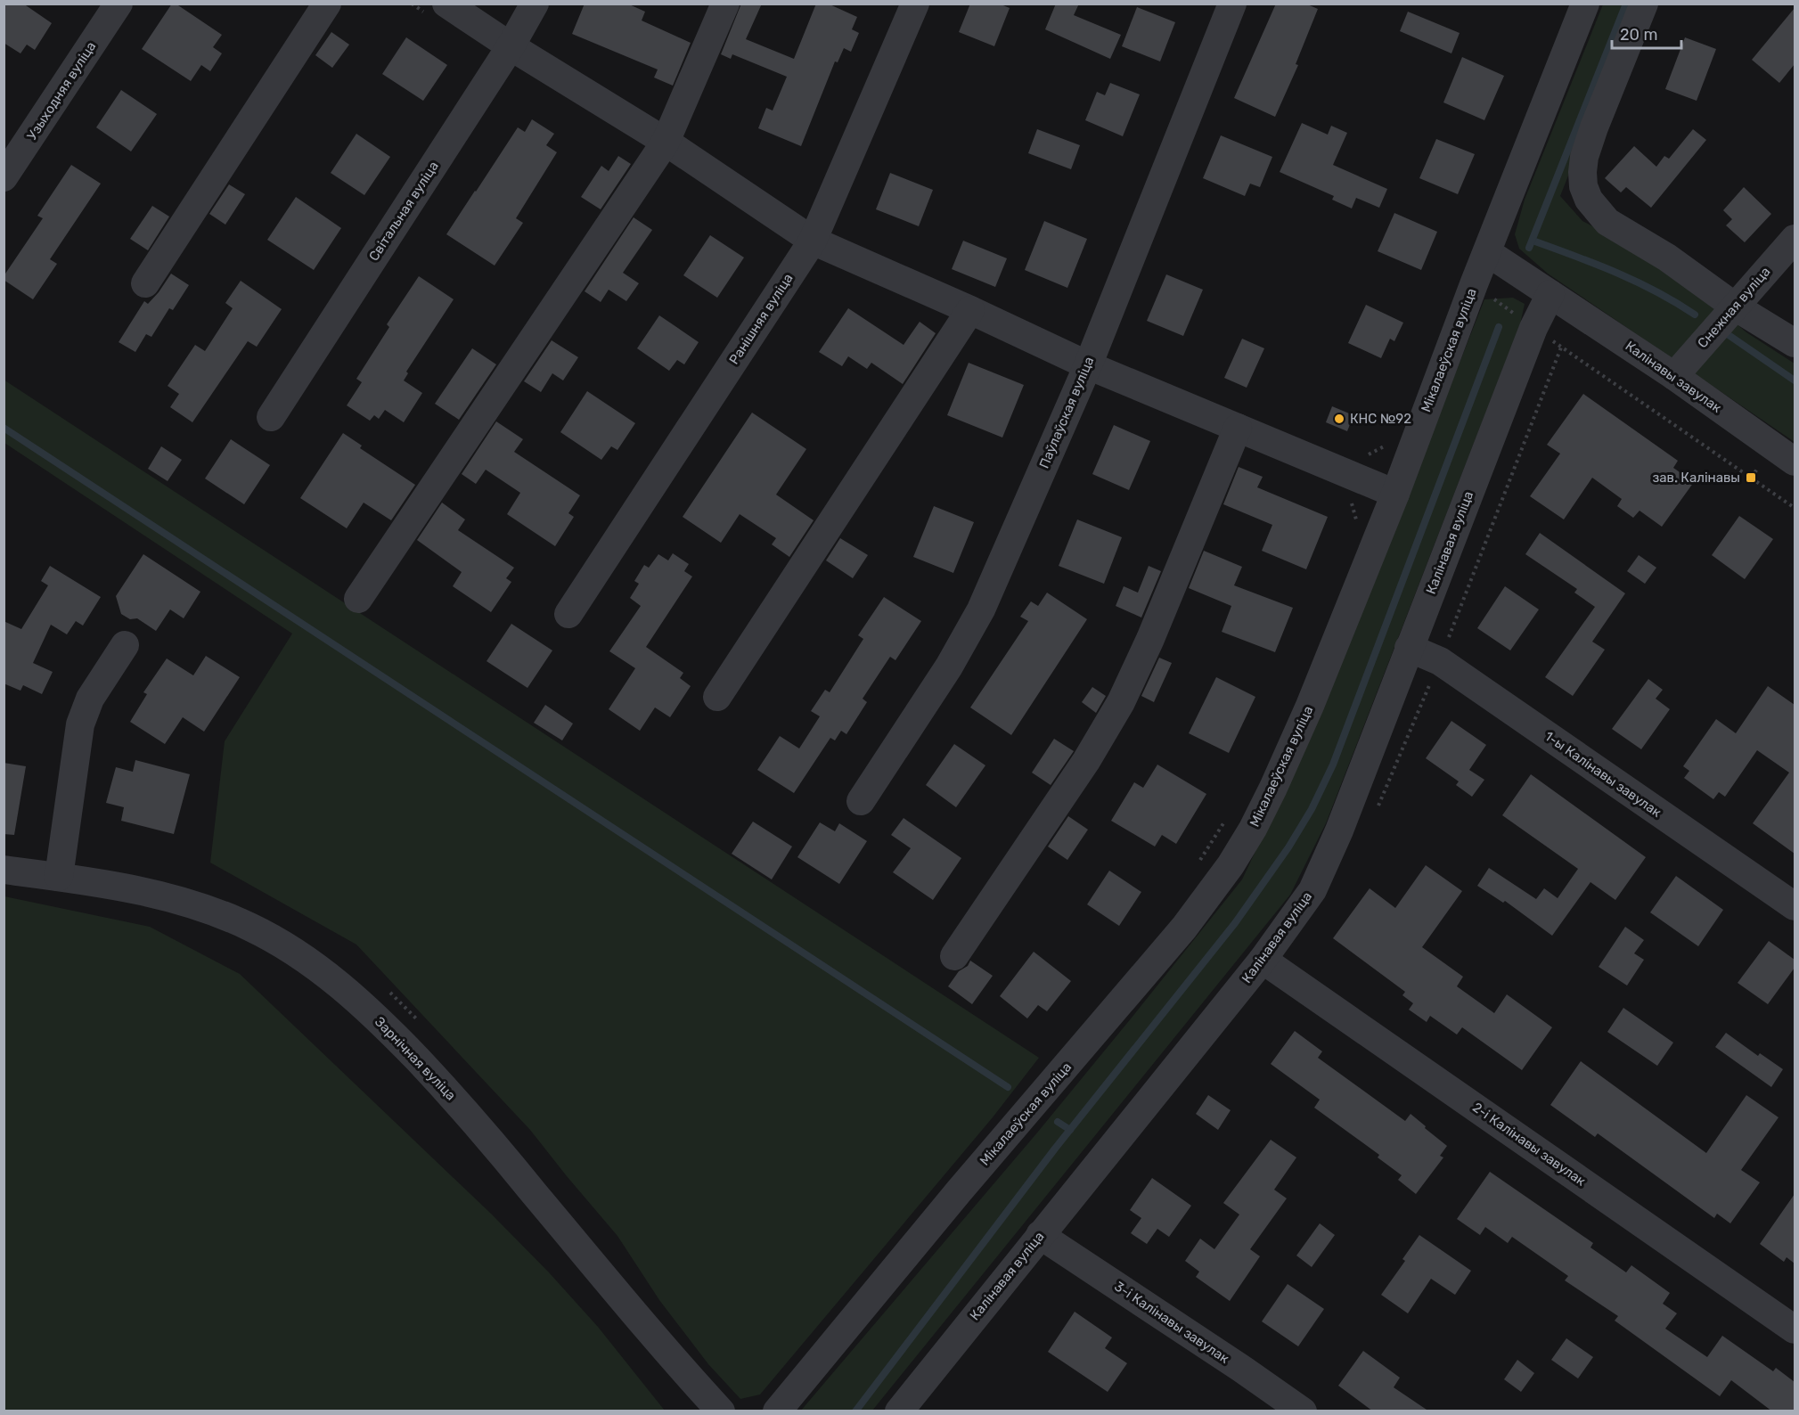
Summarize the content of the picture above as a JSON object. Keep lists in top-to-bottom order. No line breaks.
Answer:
{"streets":{"street":["Узыходняя вуліца","Світальная вуліца","Снежная вуліца","Ранішняя вуліца","Мікалаеўская вуліца","Калінавы завулак","Паўлаўская вуліца","Калінавая вуліца","1-ы Калінавы завулак","Зарнічная вуліца","2-і Калінавы завулак","3-і Калінавы завулак"]},"crossings":[["Снежная вуліца","Калінавы завулак"],["Мікалаеўская вуліца","Калінавы завулак"],["Калінавы завулак","Калінавая вуліца"],["Калінавая вуліца","1-ы Калінавы завулак"],["Калінавая вуліца","2-і Калінавы завулак"],["Калінавая вуліца","3-і Калінавы завулак"]],"places":{"other":["КНС №92"],"transit":["зав. Калінавы"]},"scale_bar":"20 m"}
